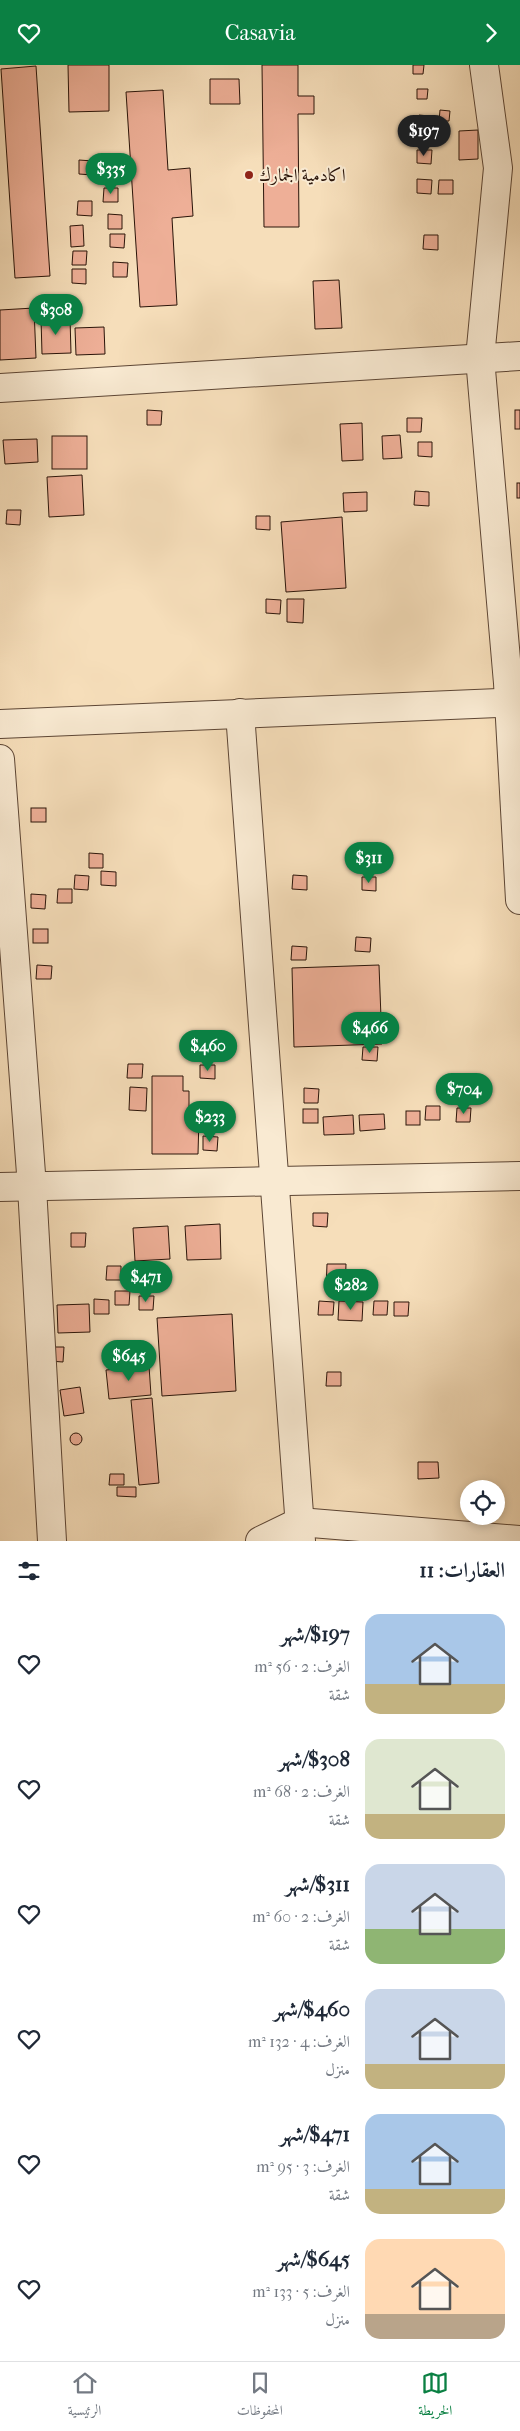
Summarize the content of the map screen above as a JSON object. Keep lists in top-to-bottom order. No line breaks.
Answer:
{"places":["اكادمية الجمارك"],"page":{"header":"Casavia","price":["$197","$335","$308","$311","$466","$460","$704","$233","$471","$282","$645"],"heading":"العقارات: 11","list":[{"name":"$197/شهر","note":"الغرف: 2 · 56 m² · شقة"},{"name":"$308/شهر","note":"الغرف: 2 · 68 m² · شقة"},{"name":"$311/شهر","note":"الغرف: 2 · 60 m² · شقة"},{"name":"$460/شهر","note":"الغرف: 4 · 132 m² · منزل"},{"name":"$471/شهر","note":"الغرف: 3 · 95 m² · شقة"},{"name":"$645/شهر","note":"الغرف: 5 · 133 m² · منزل"}],"tabs":["الخريطة","المحفوظات","الرئيسية"]}}
